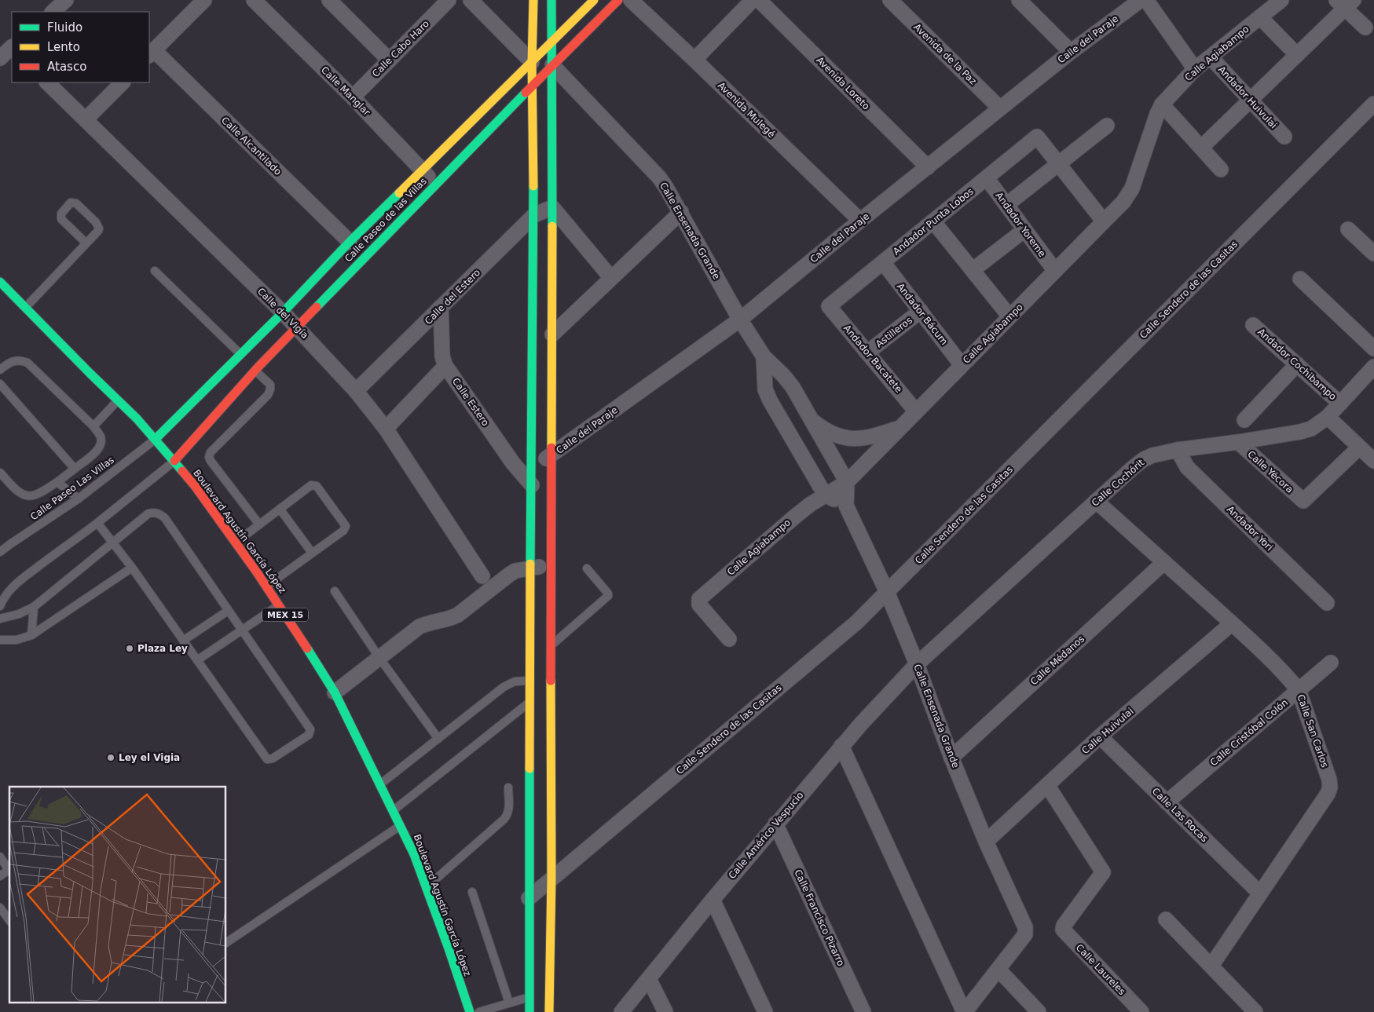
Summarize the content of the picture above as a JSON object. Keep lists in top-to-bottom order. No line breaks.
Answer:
{"streets":{"street":["Calle del Paraje","Calle Cabo Haro","Calle Agiabampo","Avenida de la Paz","Avenida Loreto","Calle Manglar","Andador Huivulai","Avenida Mulegé","Calle Alcantilado","Calle Paseo de las Villas","Andador Punta Lobos","Andador Yoreme","Calle Ensenada Grande","Calle Sendero de las Casitas","Calle del Estero","Calle del Vigía","Andador Bácum","Astilleros","Andador Bacatete","Andador Cochibampo","Calle Estero","Calle Yécora","Calle Cochórit","Andador Yori","Boulevard Agustín García López","MEX 15","Calle Médanos","Calle Huivulai","Calle San Carlos","Calle Cristóbal Colón","Calle Las Rocas","Calle Américo Vespucio","Calle Francisco Pizarro","Calle Laureles"],"lane":["Calle Paseo Las Villas"]},"crossings":[["Calle del Paraje","Avenida de la Paz"],["Calle del Paraje","Avenida Loreto"],["Calle del Paraje","Avenida Mulegé"],["Calle del Paraje","Calle Ensenada Grande"],["Calle Cabo Haro","Calle Manglar"],["Calle Agiabampo","Andador Huivulai"],["Calle Agiabampo","Andador Yoreme"],["Calle Agiabampo","Calle Ensenada Grande"],["Calle Agiabampo","Andador Bácum"],["Calle Agiabampo","Andador Bacatete"],["Calle Manglar","Calle Paseo de las Villas"],["Calle Alcantilado","Calle Paseo de las Villas"],["Calle Paseo de las Villas","Calle Ensenada Grande"],["Calle Paseo de las Villas","Calle del Vigía"],["Calle Paseo de las Villas","Calle Paseo Las Villas"],["Calle Paseo de las Villas","Boulevard Agustín García López"],["Andador Punta Lobos","Andador Yoreme"],["Andador Punta Lobos","Andador Bácum"],["Andador Punta Lobos","Andador Bacatete"],["Calle Ensenada Grande","Calle Sendero de las Casitas"],["Calle Ensenada Grande","Calle Cochórit"],["Calle Ensenada Grande","Calle Médanos"],["Calle Ensenada Grande","Calle Huivulai"],["Calle Ensenada Grande","Calle Américo Vespucio"],["Calle del Estero","Calle del Vigía"],["Calle del Estero","Calle Estero"],["Andador Bácum","Astilleros"],["Astilleros","Andador Bacatete"],["Andador Cochibampo","Calle Cochórit"],["Calle Yécora","Calle Cochórit"],["Calle Cochórit","Andador Yori"],["Calle Cochórit","Calle San Carlos"],["Calle Cochórit","Calle Américo Vespucio"],["Calle Paseo Las Villas","Boulevard Agustín García López"],["Calle Médanos","Calle San Carlos"],["Calle Huivulai","Calle San Carlos"],["Calle Huivulai","Calle Las Rocas"],["Calle Huivulai","Calle Laureles"],["Calle San Carlos","Calle Cristóbal Colón"],["Calle San Carlos","Calle Las Rocas"],["Calle Cristóbal Colón","Calle Las Rocas"],["Calle Américo Vespucio","Calle Francisco Pizarro"]],"places":["Plaza Ley","Ley el Vigia"],"legend":["Fluido","Lento","Atasco"]}
